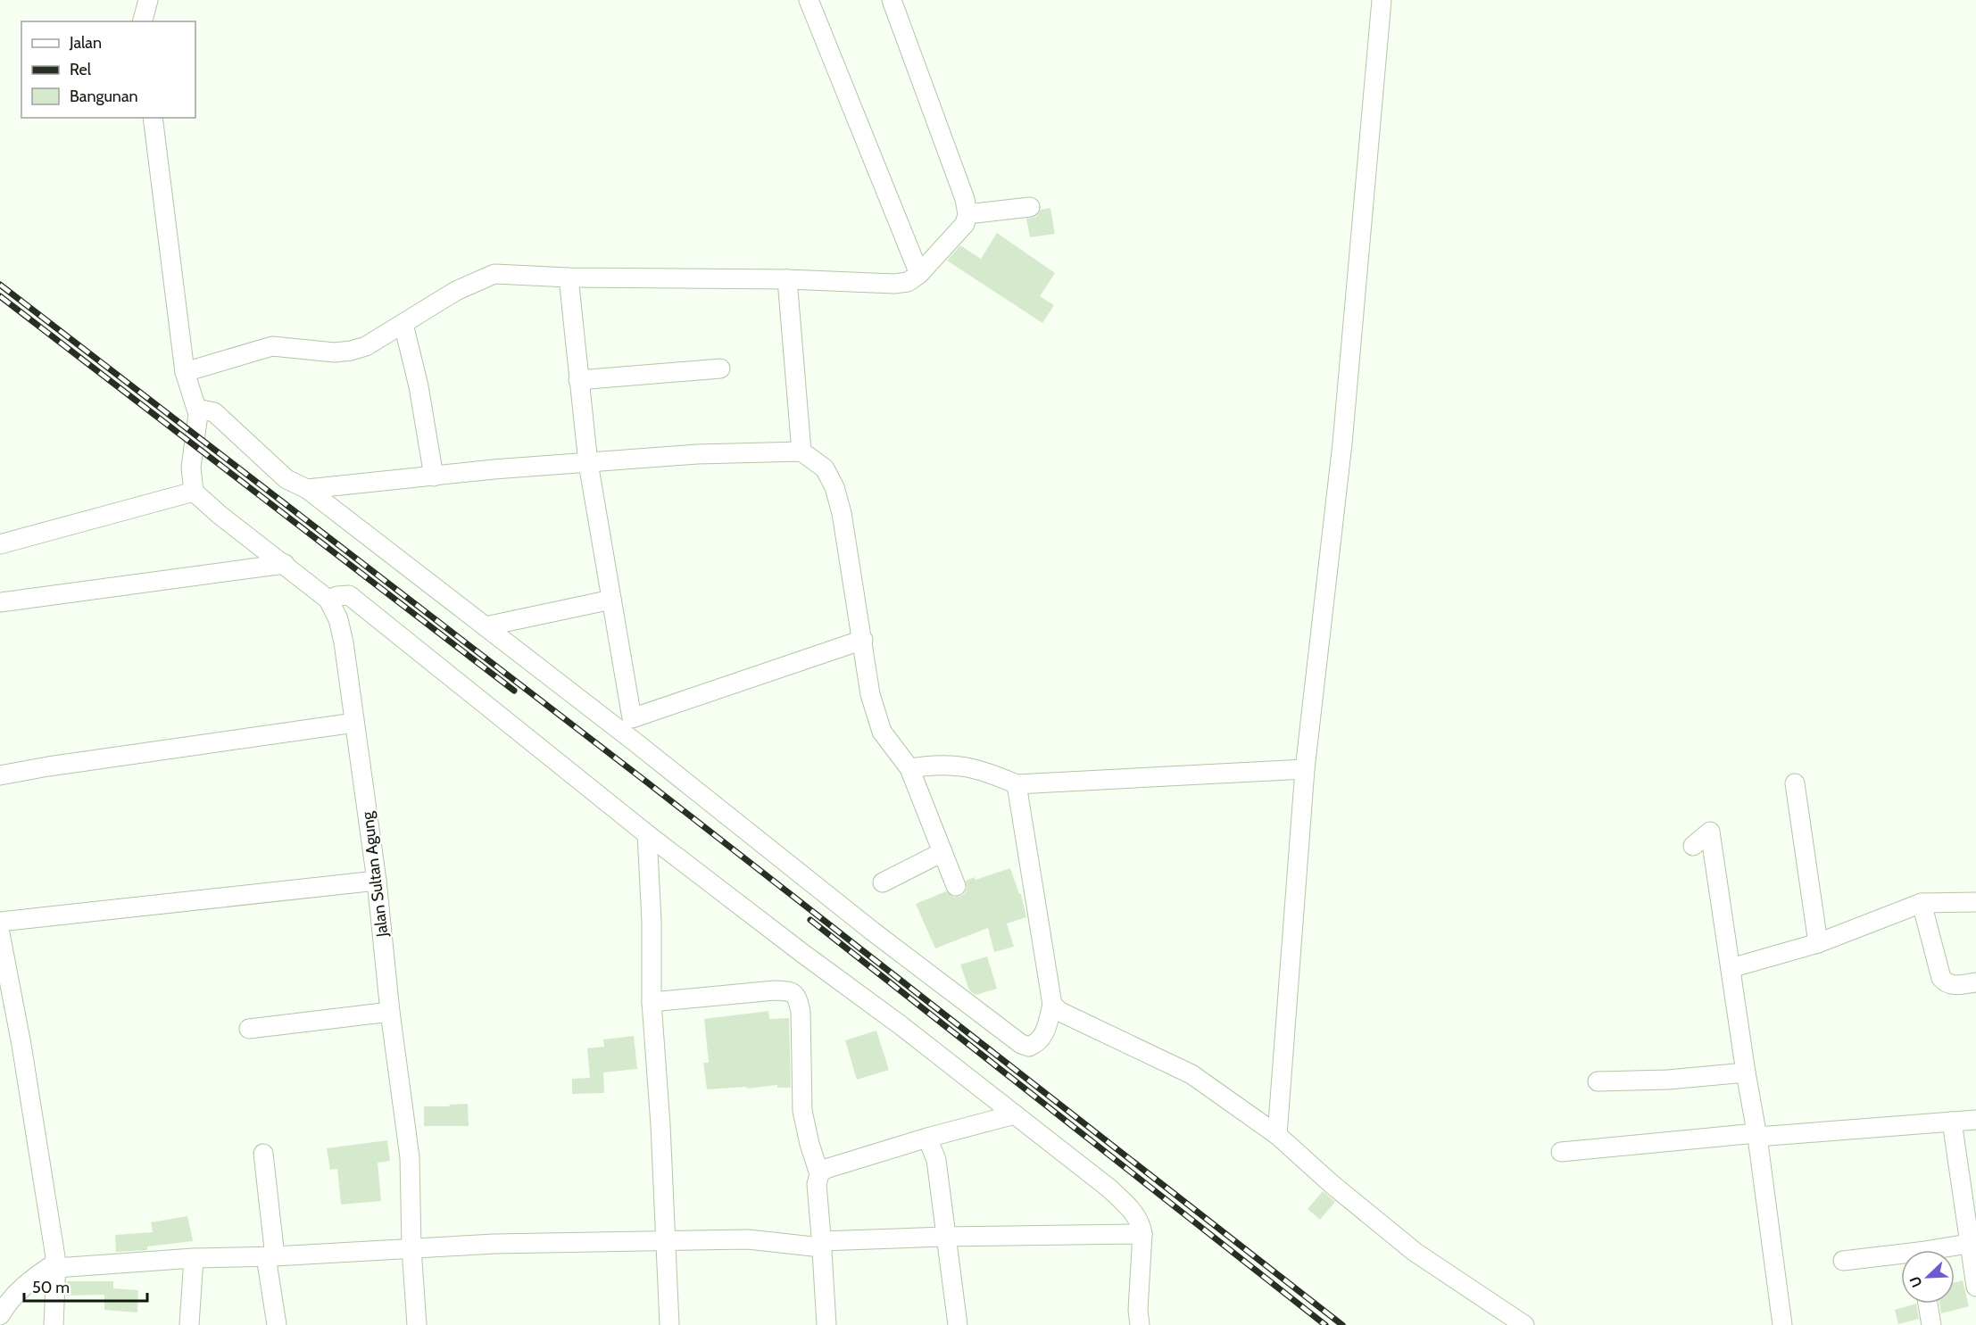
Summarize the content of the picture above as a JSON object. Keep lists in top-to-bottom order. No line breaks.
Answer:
{"streets":{"street":["Jalan Sultan Agung"]},"legend":["Jalan","Rel","Bangunan"],"scale_bar":"50 m","north":"bottom left"}
